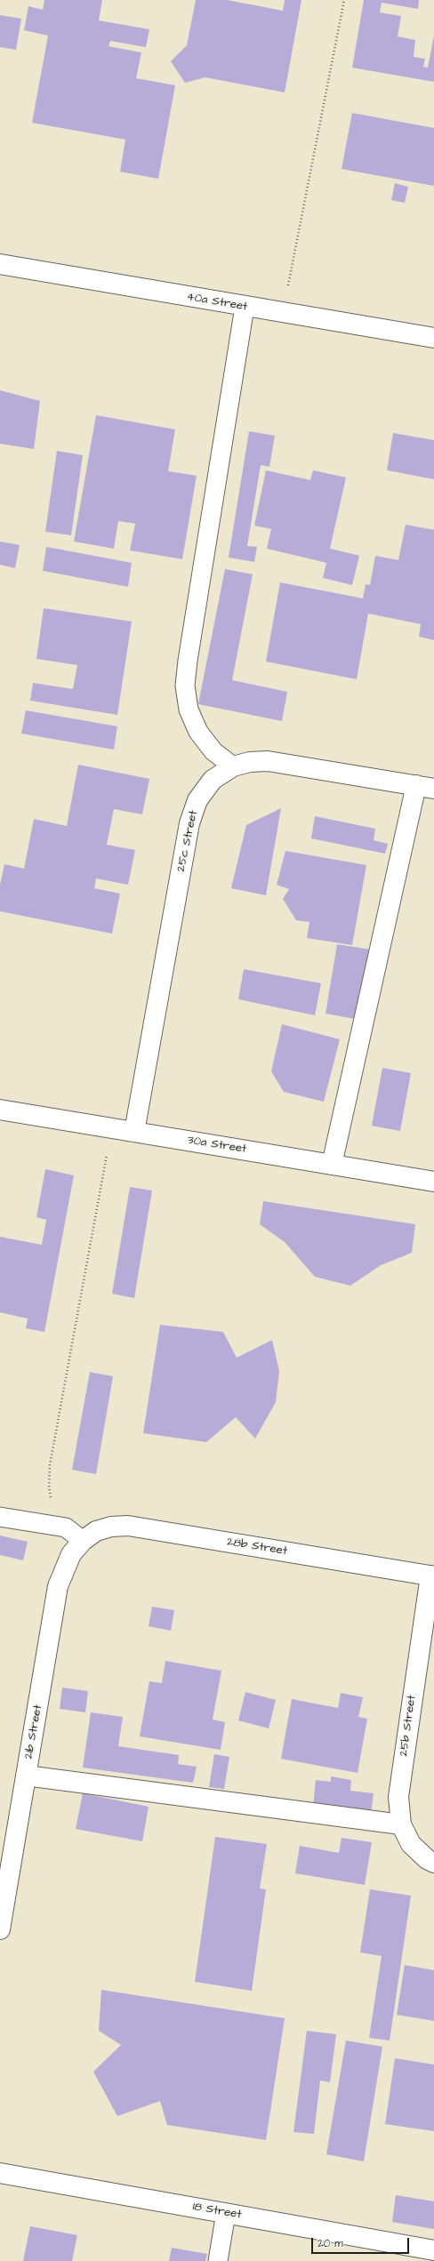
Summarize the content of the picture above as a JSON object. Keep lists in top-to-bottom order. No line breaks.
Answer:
{"streets":{"street":["40a Street","25c Street","30a Street","28b Street","25b Street","21b Street","18 Street"]},"crossings":[["25c Street","30a Street"],["28b Street","25b Street"],["28b Street","21b Street"]],"scale_bar":"20 m"}
